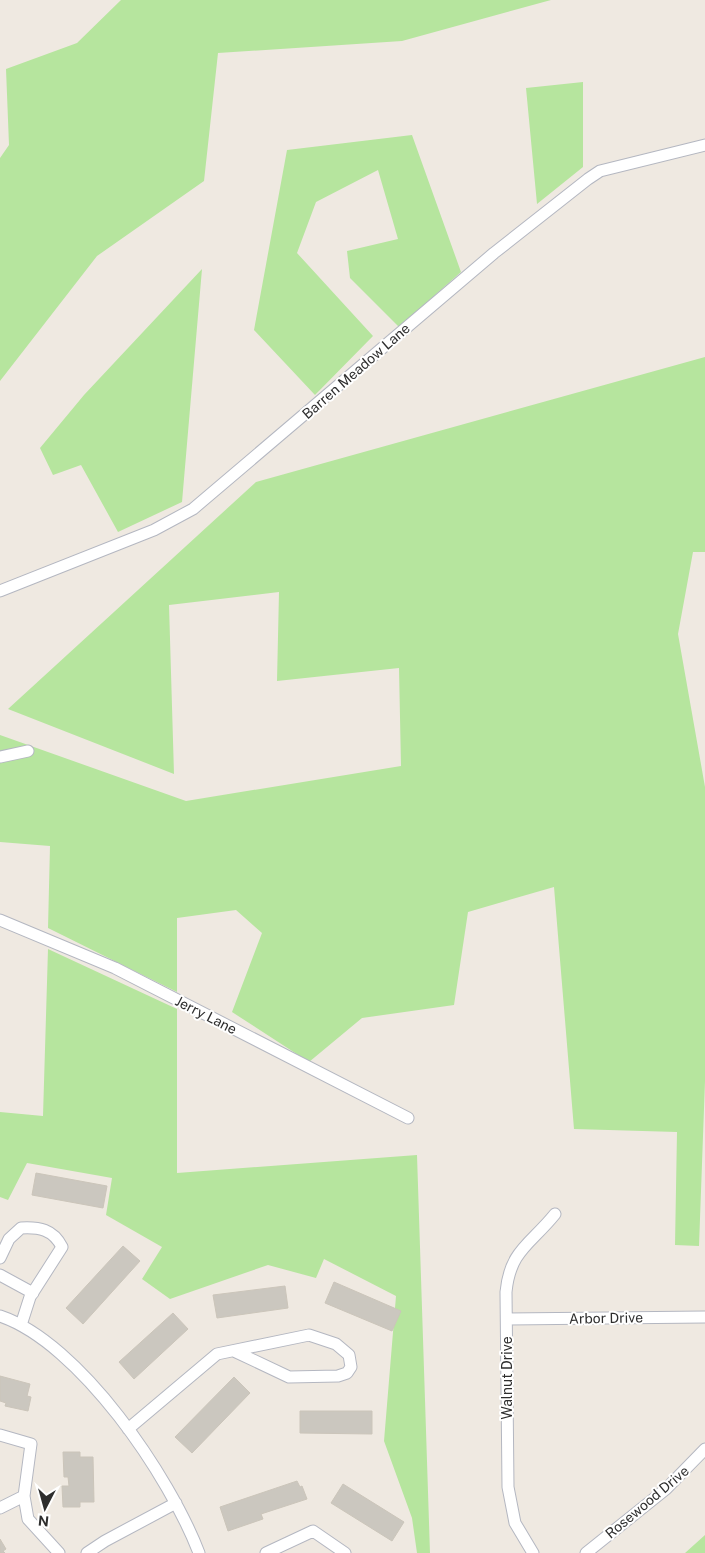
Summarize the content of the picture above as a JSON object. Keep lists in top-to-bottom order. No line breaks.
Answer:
{"streets":{"street":["Barren Meadow Lane","Jerry Lane","Arbor Drive","Walnut Drive","Rosewood Drive"]},"crossings":[["Arbor Drive","Walnut Drive"]],"north":"bottom"}
